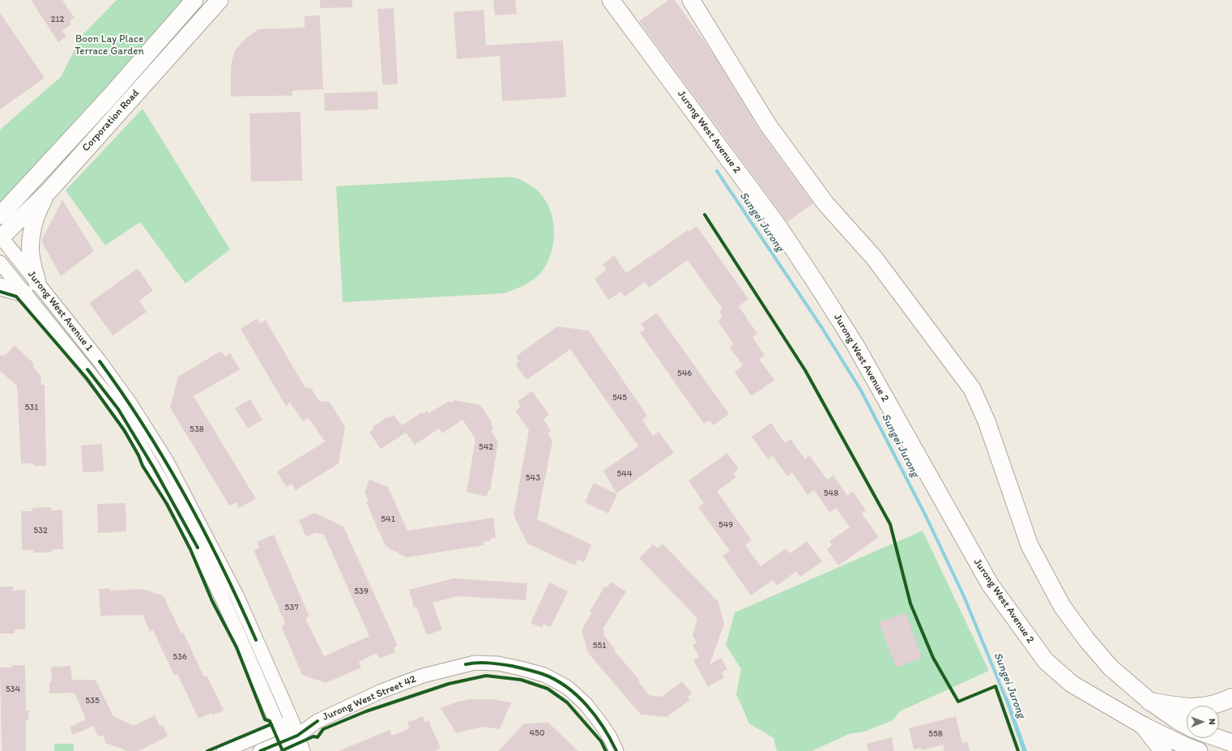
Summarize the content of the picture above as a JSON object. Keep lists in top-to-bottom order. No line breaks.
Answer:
{"streets":{"main road":["Corporation Road","Jurong West Avenue 2"],"street":["Jurong West Avenue 1","Jurong West Street 42"]},"crossings":[["Corporation Road","Jurong West Avenue 1"],["Jurong West Avenue 1","Jurong West Street 42"]],"water":["Sungei Jurong"],"parks":["Boon Lay Place Terrace Garden"],"house_numbers":["212","546","545","531","538","542","544","543","548","541","549","532","539","537","551","536","534","535","450","558"],"north":"right"}
